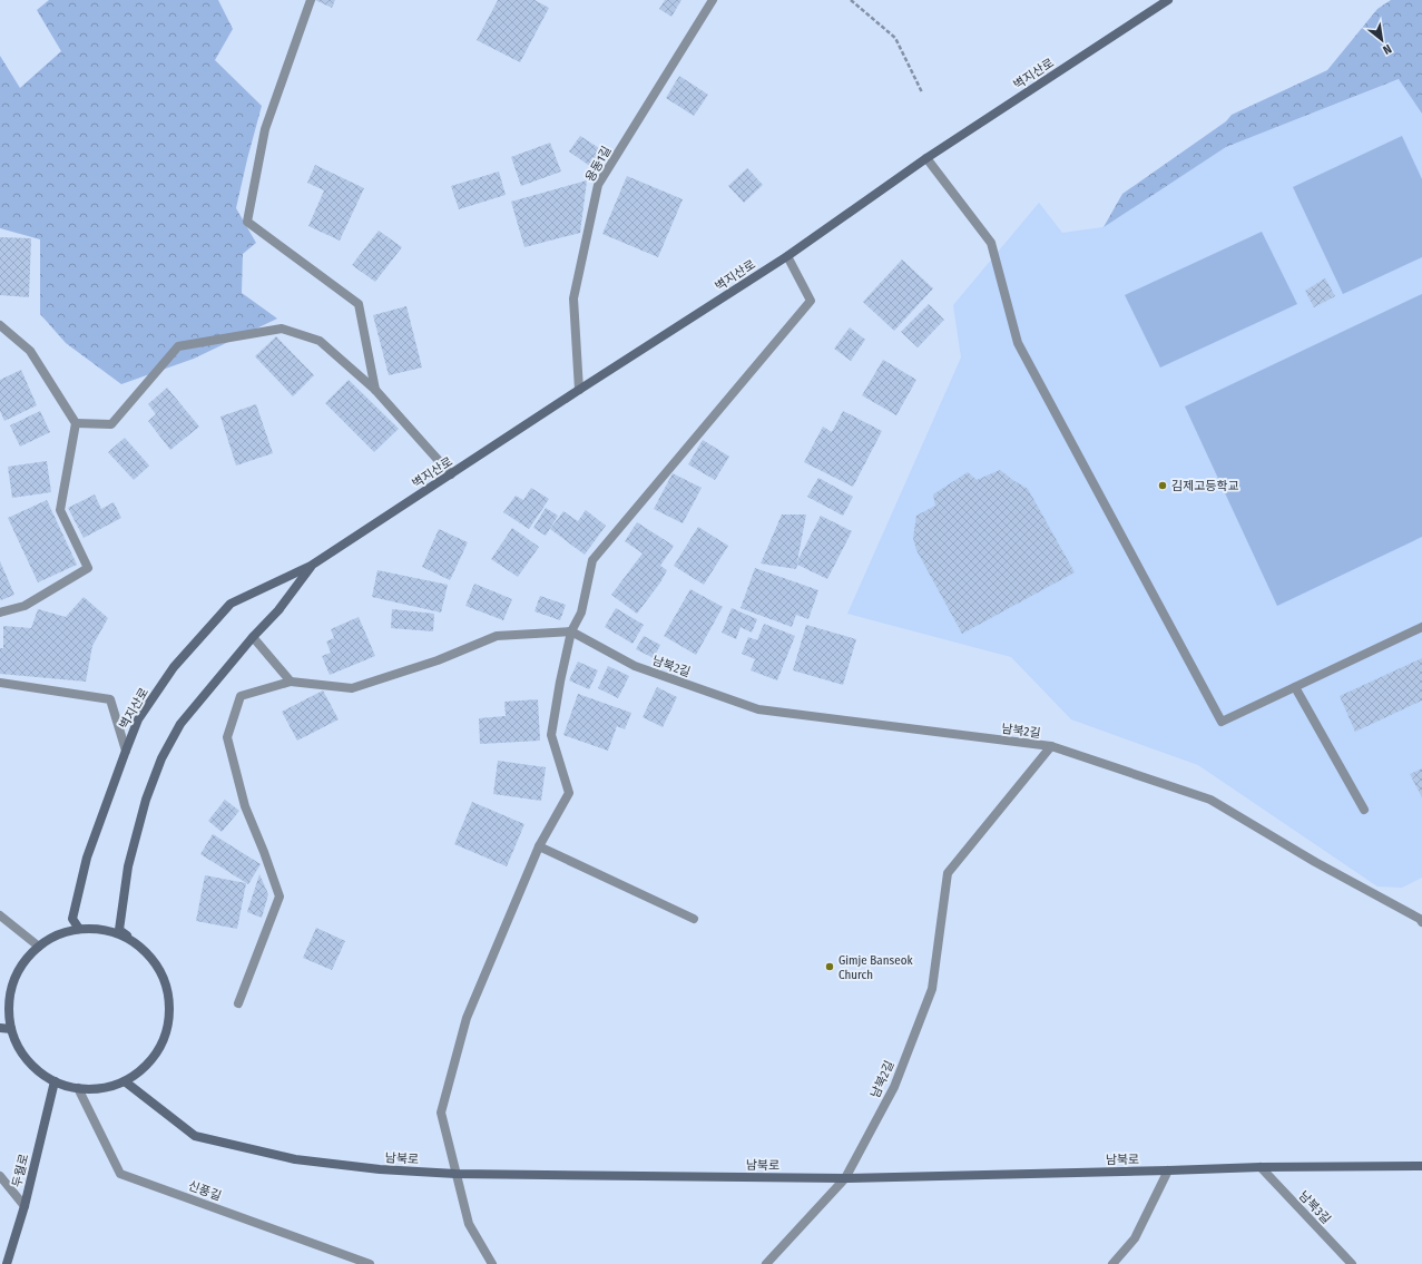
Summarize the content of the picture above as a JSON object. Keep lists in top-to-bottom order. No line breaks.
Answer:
{"streets":{"main road":["벽지산로","남북로","두월로"],"street":["용동1길","남북2길","신풍길","남북3길"]},"crossings":[["벽지산로","용동1길"],["남북2길","남북로"],["남북로","남북3길"]],"places":["김제고등학교","Gimje Banseok Church"],"north":"bottom right"}
